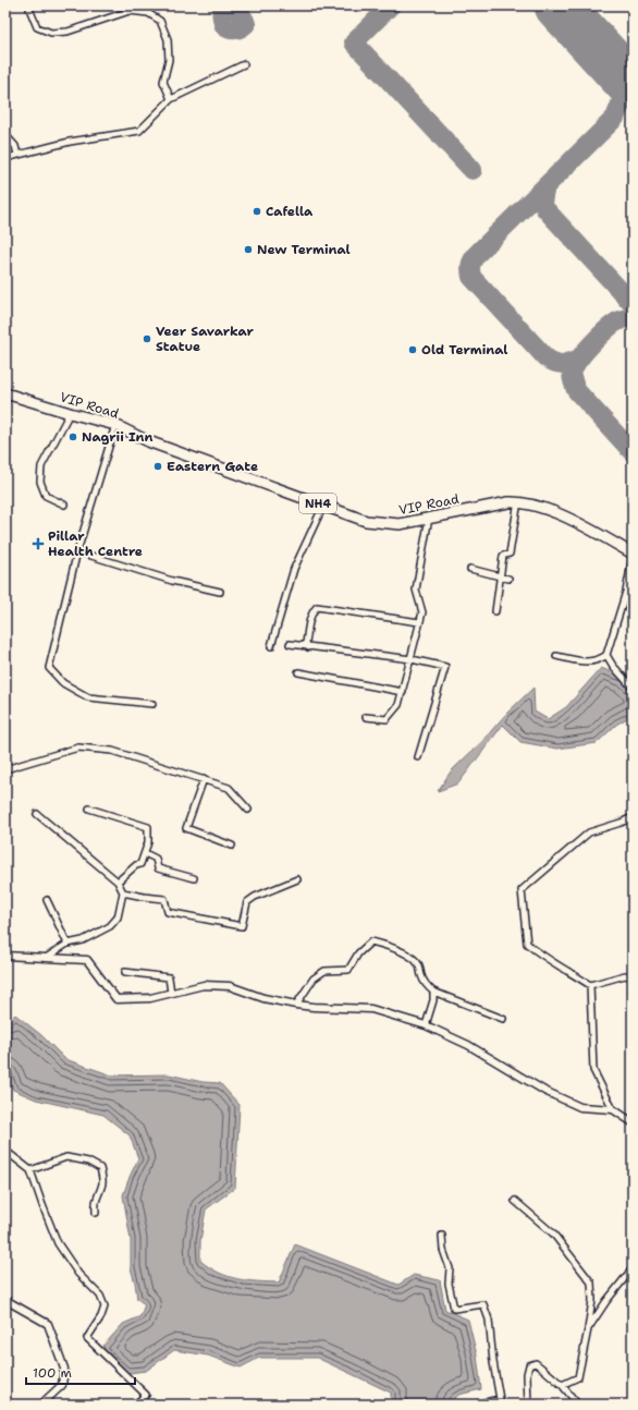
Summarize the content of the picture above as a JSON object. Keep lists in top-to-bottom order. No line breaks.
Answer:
{"streets":{"highway":["VIP Road","NH4"]},"places":{"other":["Cafella","New Terminal","Veer Savarkar Statue","Old Terminal","Nagrii Inn","Eastern Gate"],"health":["Pillar Health Centre"]},"scale_bar":"100 m"}
